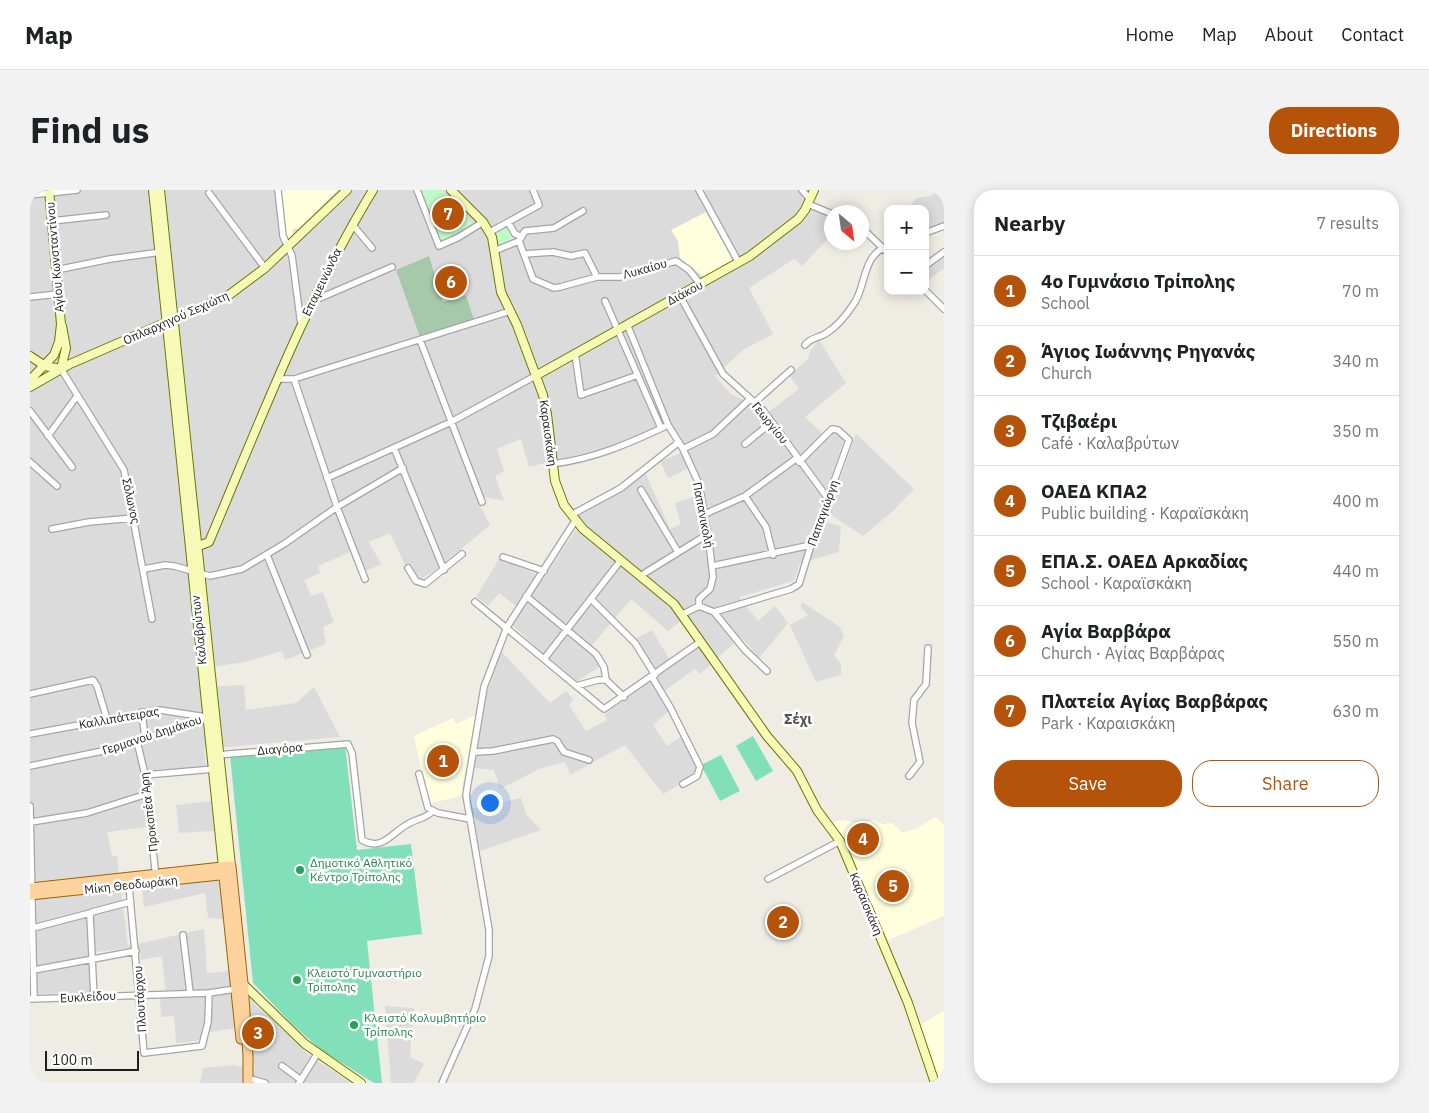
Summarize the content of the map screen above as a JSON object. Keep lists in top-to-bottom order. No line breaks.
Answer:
{"streets":{"main road":["Καλαβρύτων","Μίκη Θεοδωράκη"],"street":["Αγίου Κωνσταντίνου","Λυκαίου","Επαμεινώνδα","Διάκου","Οπλαρχηγού Σεχιώτη","Γεωργίου","Καραισκάκη","Σόλωνος","Παπαγιώργη","Παπανικολή","Καλλιπάτειρας","Γερμανού Δημάκου","Διαγόρα","Προκοπέα Άρη","Καραϊσκάκη","Ευκλείδου","Πλουτάρχου"]},"crossings":[["Αγίου Κωνσταντίνου","Οπλαρχηγού Σεχιώτη"],["Αγίου Κωνσταντίνου","Σόλωνος"],["Λυκαίου","Διάκου"],["Επαμεινώνδα","Καλαβρύτων"],["Διάκου","Γεωργίου"],["Διάκου","Καραισκάκη"],["Διάκου","Παπανικολή"],["Οπλαρχηγού Σεχιώτη","Σόλωνος"],["Οπλαρχηγού Σεχιώτη","Καλαβρύτων"],["Γεωργίου","Παπαγιώργη"],["Καραισκάκη","Καραϊσκάκη"],["Καλαβρύτων","Καλλιπάτειρας"],["Καλαβρύτων","Γερμανού Δημάκου"],["Καλαβρύτων","Διαγόρα"],["Καλαβρύτων","Μίκη Θεοδωράκη"],["Καλαβρύτων","Ευκλείδου"],["Καλλιπάτειρας","Γερμανού Δημάκου"],["Γερμανού Δημάκου","Προκοπέα Άρη"],["Προκοπέα Άρη","Μίκη Θεοδωράκη"],["Μίκη Θεοδωράκη","Πλουτάρχου"],["Ευκλείδου","Πλουτάρχου"]],"districts":["Σέχι"],"places":["Δημοτικό Αθλητικό Κέντρο Τρίπολης","Κλειστό Γυμναστήριο Τρίπολης","Κλειστό Κολυμβητήριο Τρίπολης"],"scale_bar":"100 m","north":"bottom right","page":{"header":"Map","nav":["Home","Map","About","Contact"],"title":"Find us","buttons":["Directions",["Save","Share"]],"heading":["Nearby","7 results"],"pins":["7","6","1","4","5","2","3"],"map_buttons":["+","−"],"list":[{"mark":"1","name":"4ο Γυμνάσιο Τρίπολης","note":"School","value":"70 m"},{"mark":"2","name":"Άγιος Ιωάννης Ρηγανάς","note":"Church","value":"340 m"},{"mark":"3","name":"Τζιβαέρι","note":"Café · Καλαβρύτων","value":"350 m"},{"mark":"4","name":"ΟΑΕΔ ΚΠΑ2","note":"Public building · Καραϊσκάκη","value":"400 m"},{"mark":"5","name":"ΕΠΑ.Σ. ΟΑΕΔ Αρκαδίας","note":"School · Καραϊσκάκη","value":"440 m"},{"mark":"6","name":"Αγία Βαρβάρα","note":"Church · Αγίας Βαρβάρας","value":"550 m"},{"mark":"7","name":"Πλατεία Αγίας Βαρβάρας","note":"Park · Καραισκάκη","value":"630 m"}],"scale":"100 m"}}
